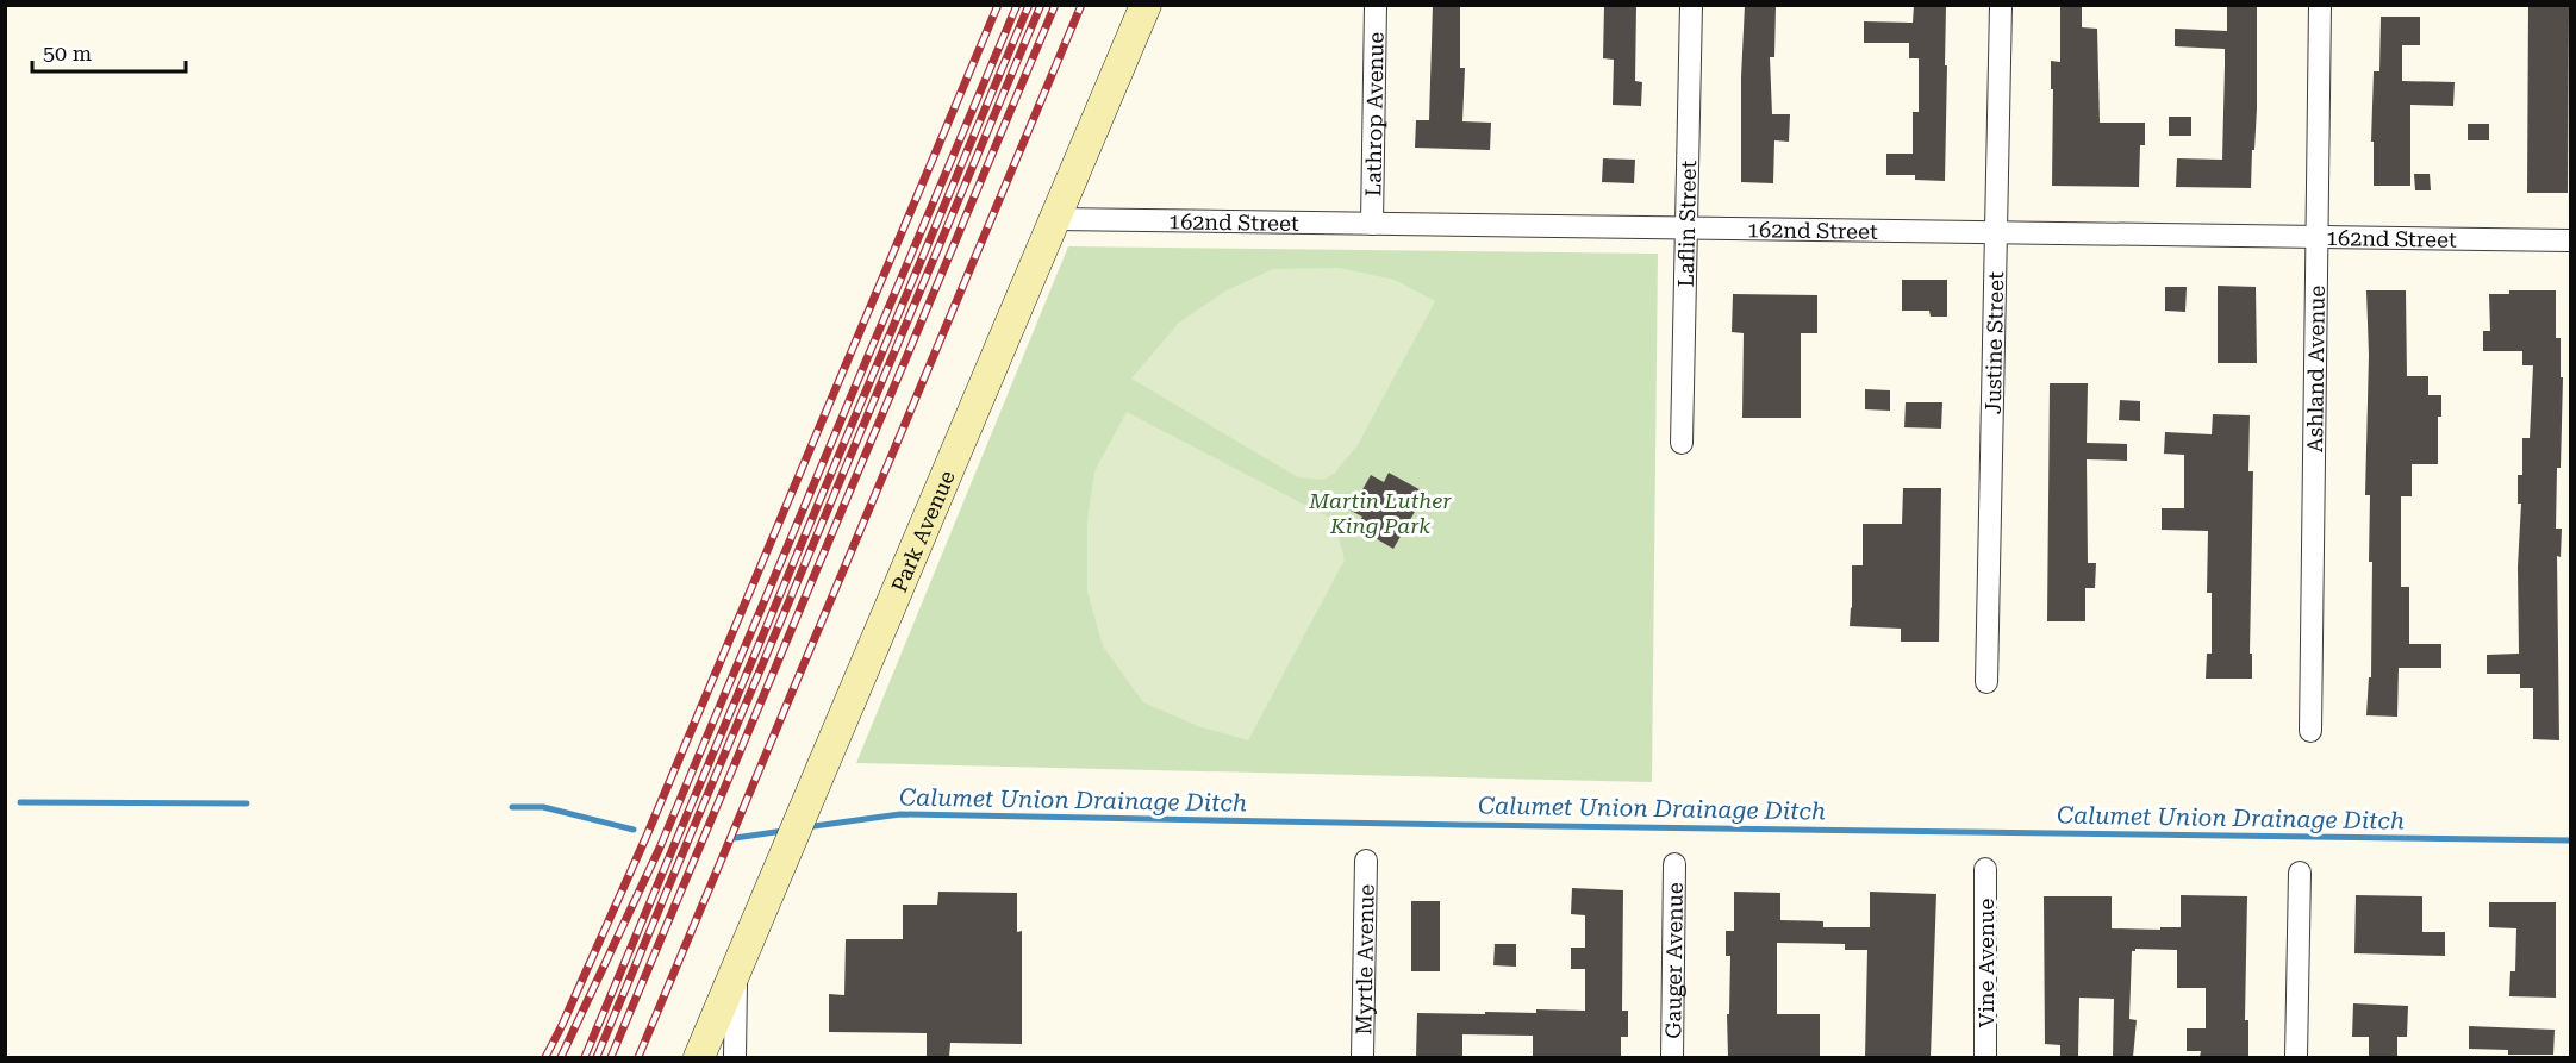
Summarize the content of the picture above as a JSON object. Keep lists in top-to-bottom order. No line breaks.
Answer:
{"streets":{"street":["Lathrop Avenue","162nd Street","Laflin Street","Justine Street","Ashland Avenue","Park Avenue","Myrtle Avenue","Gauger Avenue","Vine Avenue"]},"crossings":[["Lathrop Avenue","162nd Street"],["162nd Street","Laflin Street"],["162nd Street","Justine Street"],["162nd Street","Ashland Avenue"],["162nd Street","Park Avenue"]],"water":["Calumet Union Drainage Ditch"],"parks":["Martin Luther King Park"],"scale_bar":"50 m"}
